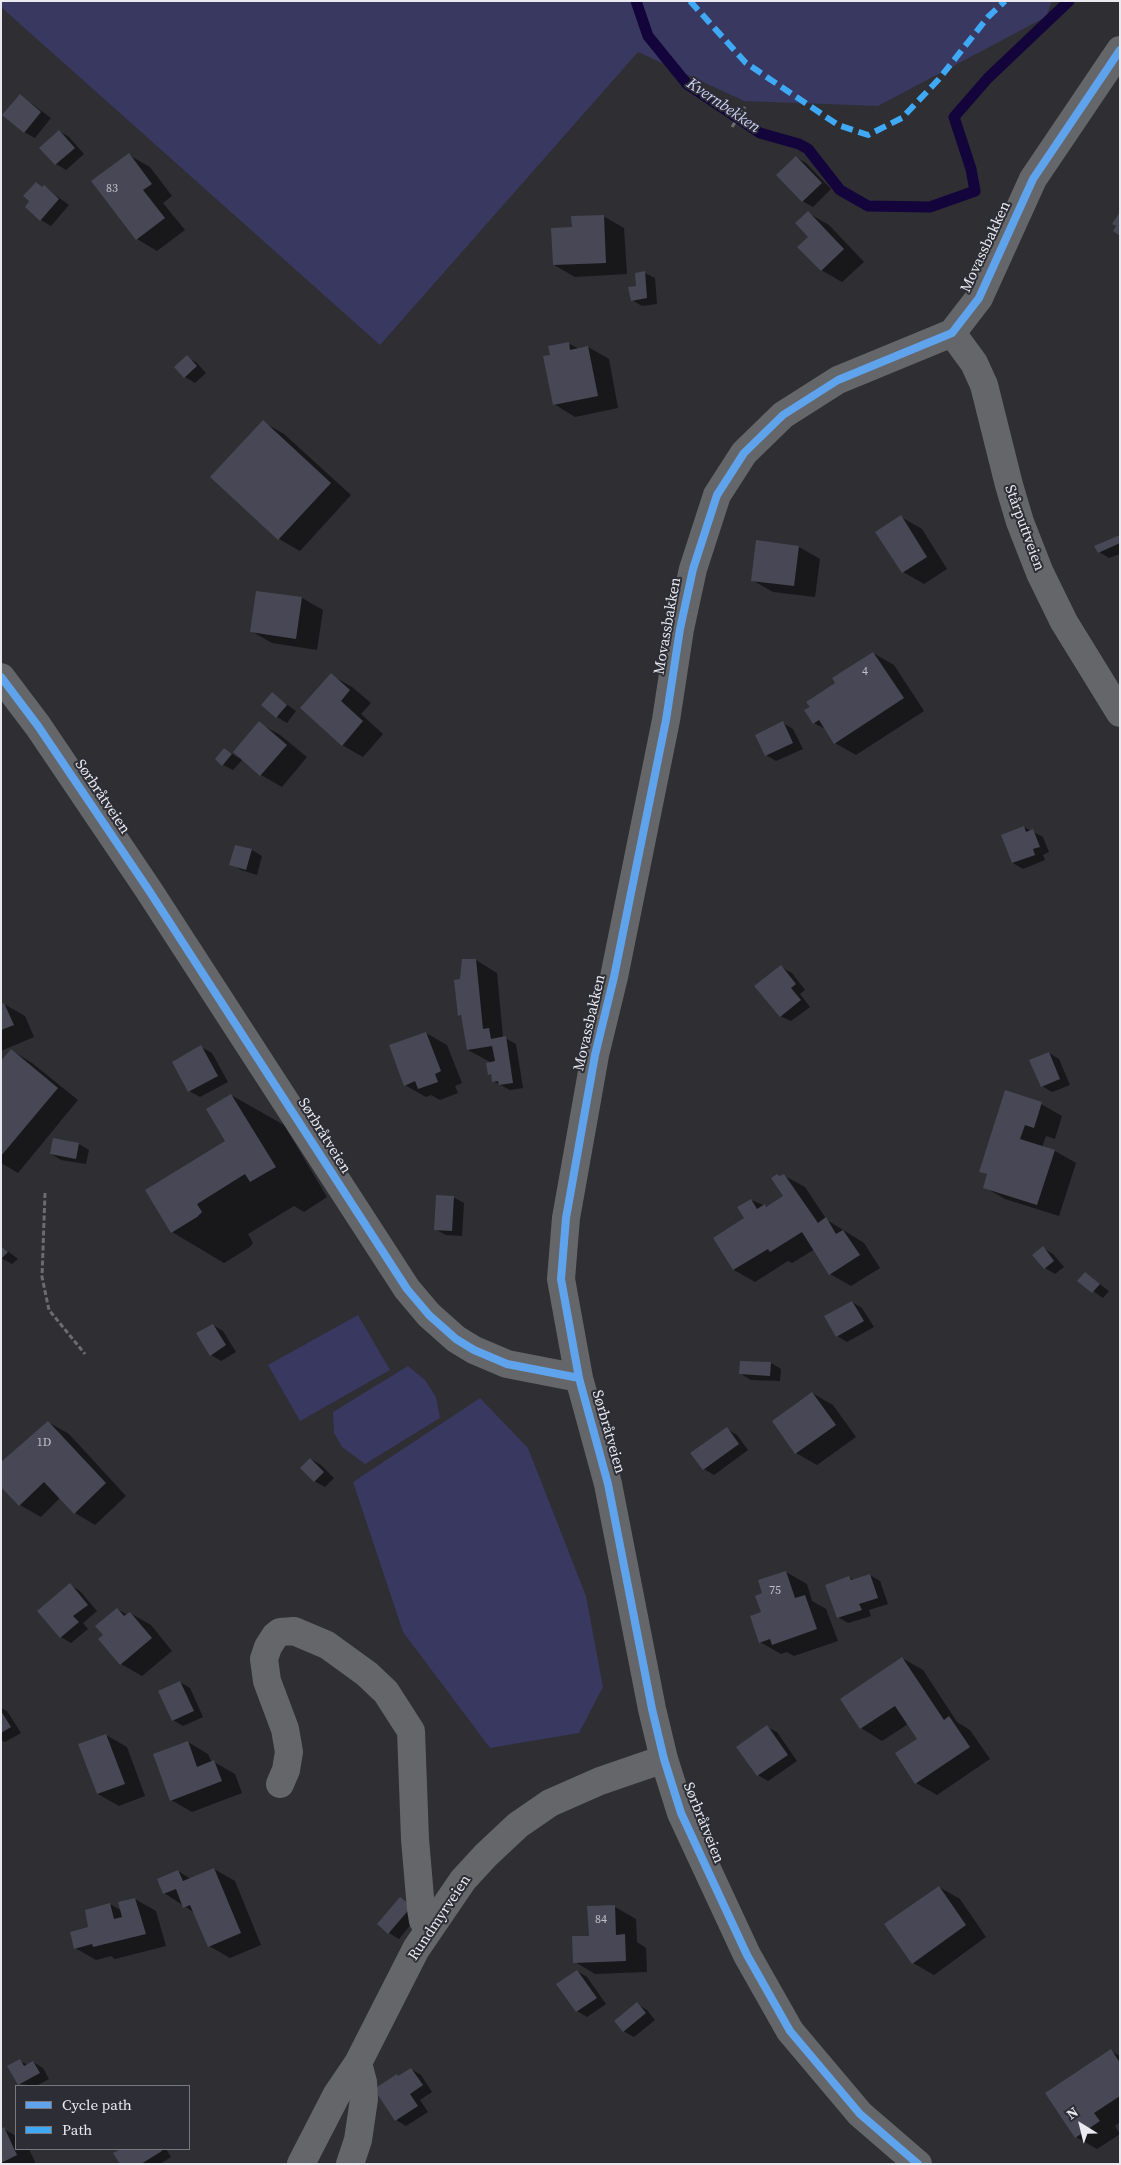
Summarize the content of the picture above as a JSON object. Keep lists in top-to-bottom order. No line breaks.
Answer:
{"streets":{"street":["Movassbakken","Stårputtveien","Sørbråtveien","Rundmyrveien"]},"crossings":[["Movassbakken","Stårputtveien"],["Movassbakken","Sørbråtveien"],["Sørbråtveien","Rundmyrveien"]],"water":["Kvernbekken"],"house_numbers":["83","4","1D","75","84"],"legend":["Cycle path","Path"],"north":"top left"}
